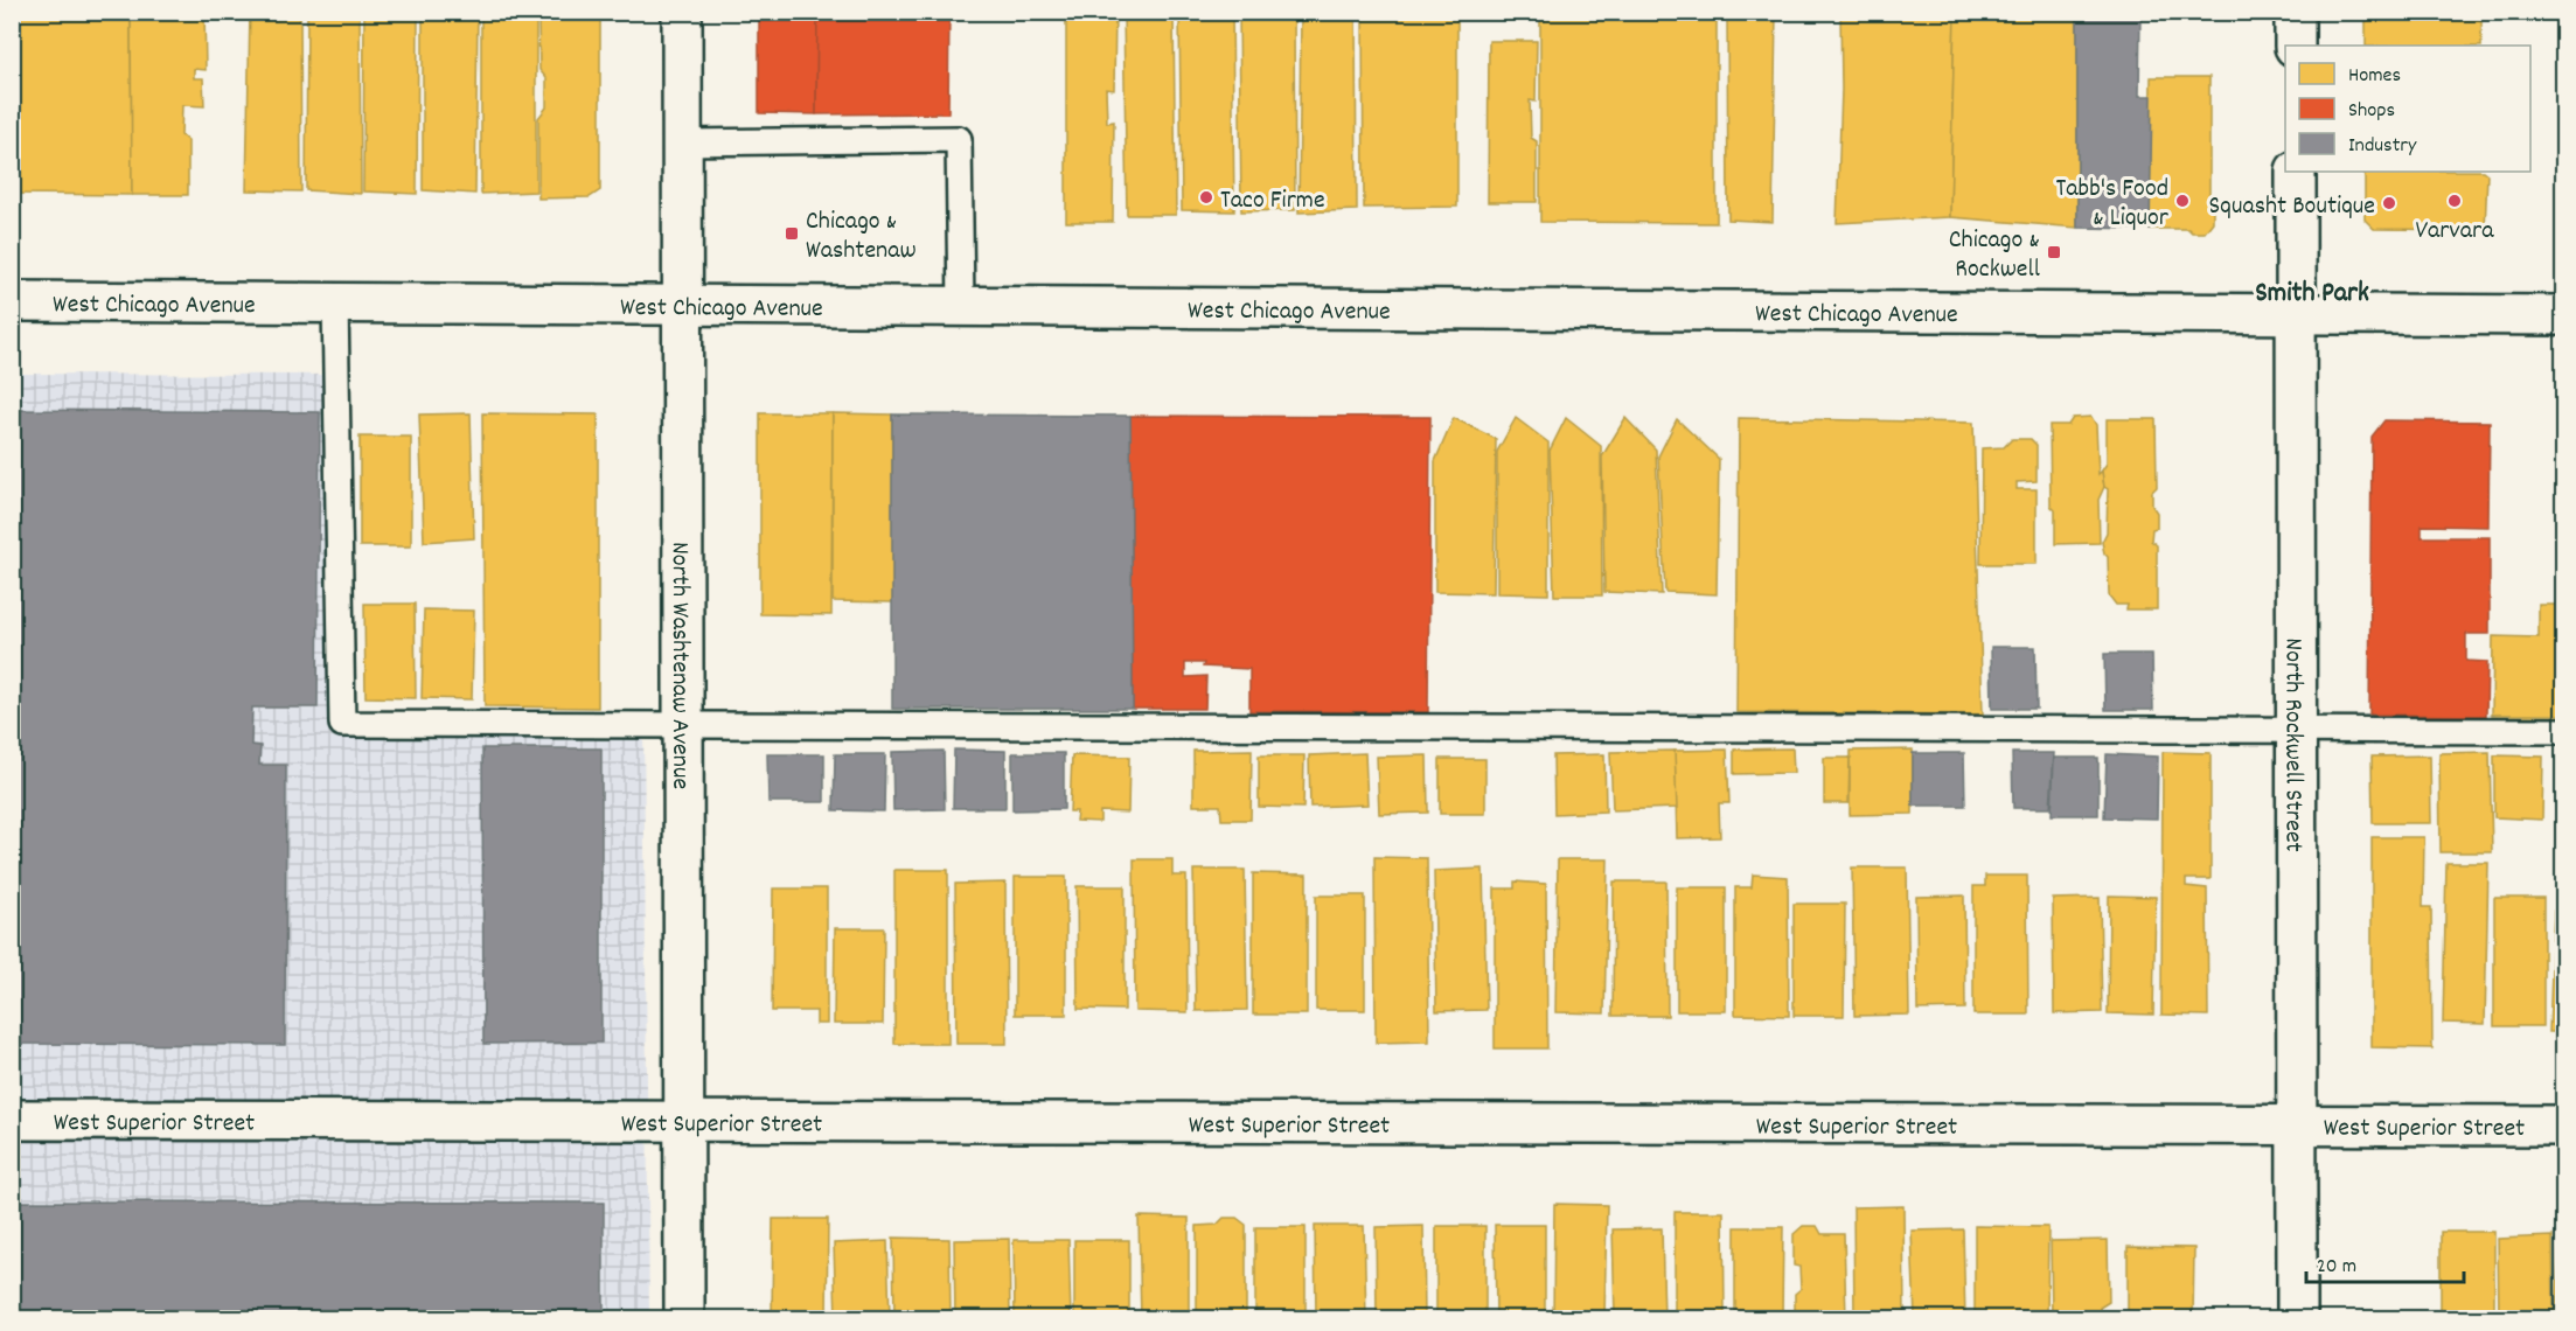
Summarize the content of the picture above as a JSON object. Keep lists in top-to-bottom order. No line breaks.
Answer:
{"streets":{"street":["West Chicago Avenue","North Washtenaw Avenue","North Rockwell Street","West Superior Street"]},"crossings":[["West Chicago Avenue","North Washtenaw Avenue"],["West Chicago Avenue","North Rockwell Street"],["North Washtenaw Avenue","West Superior Street"],["North Rockwell Street","West Superior Street"]],"districts":["Smith Park"],"places":{"other":["Taco Firme","Tabb's Food & Liquor","Varvara","Squasht Boutique"],"transit":["Chicago & Washtenaw","Chicago & Rockwell"]},"legend":["Homes","Shops","Industry"],"scale_bar":"20 m"}
